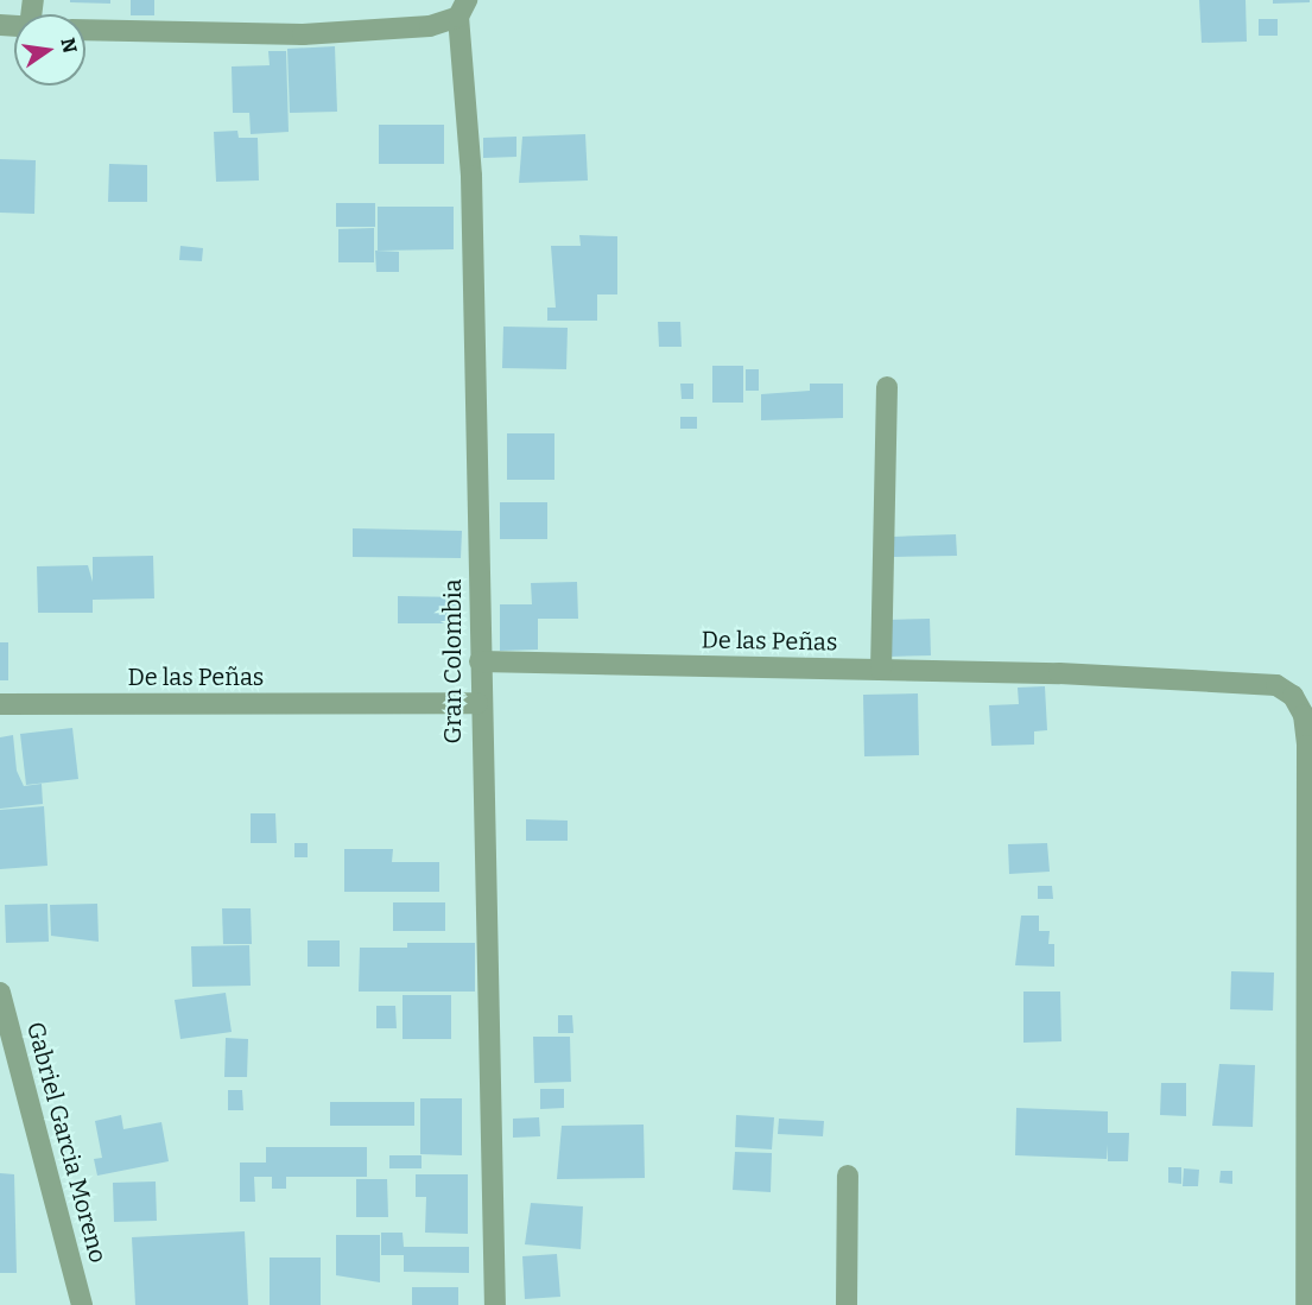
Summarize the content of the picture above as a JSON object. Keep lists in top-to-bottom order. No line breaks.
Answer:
{"streets":{"street":["De las Peñas","Gran Colombia","Gabriel Garcia Moreno"]},"crossings":[["De las Peñas","Gran Colombia"]],"north":"right"}
